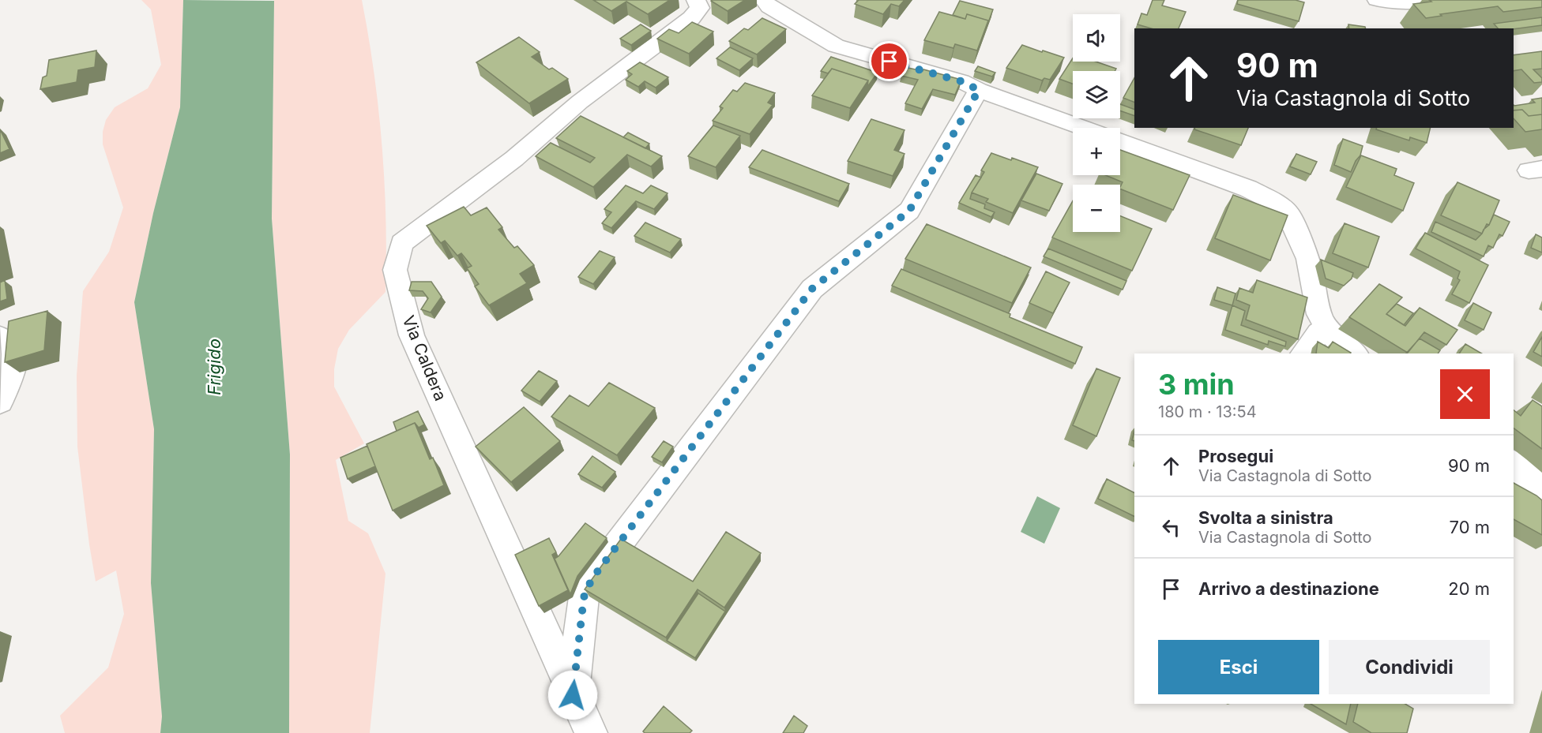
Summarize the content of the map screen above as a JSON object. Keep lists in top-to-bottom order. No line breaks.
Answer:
{"streets":{"street":["Via Caldera"]},"water":["Frigido"],"page":{"map_buttons":["+","−"],"turn":["90 m","Via Castagnola di Sotto"],"heading":["3 min","180 m · 13:54"],"list":[{"name":"Prosegui","note":"Via Castagnola di Sotto","value":"90 m"},{"name":"Svolta a sinistra","note":"Via Castagnola di Sotto","value":"70 m"},{"name":"Arrivo a destinazione","value":"20 m"}],"buttons":["Esci","Condividi"]}}
